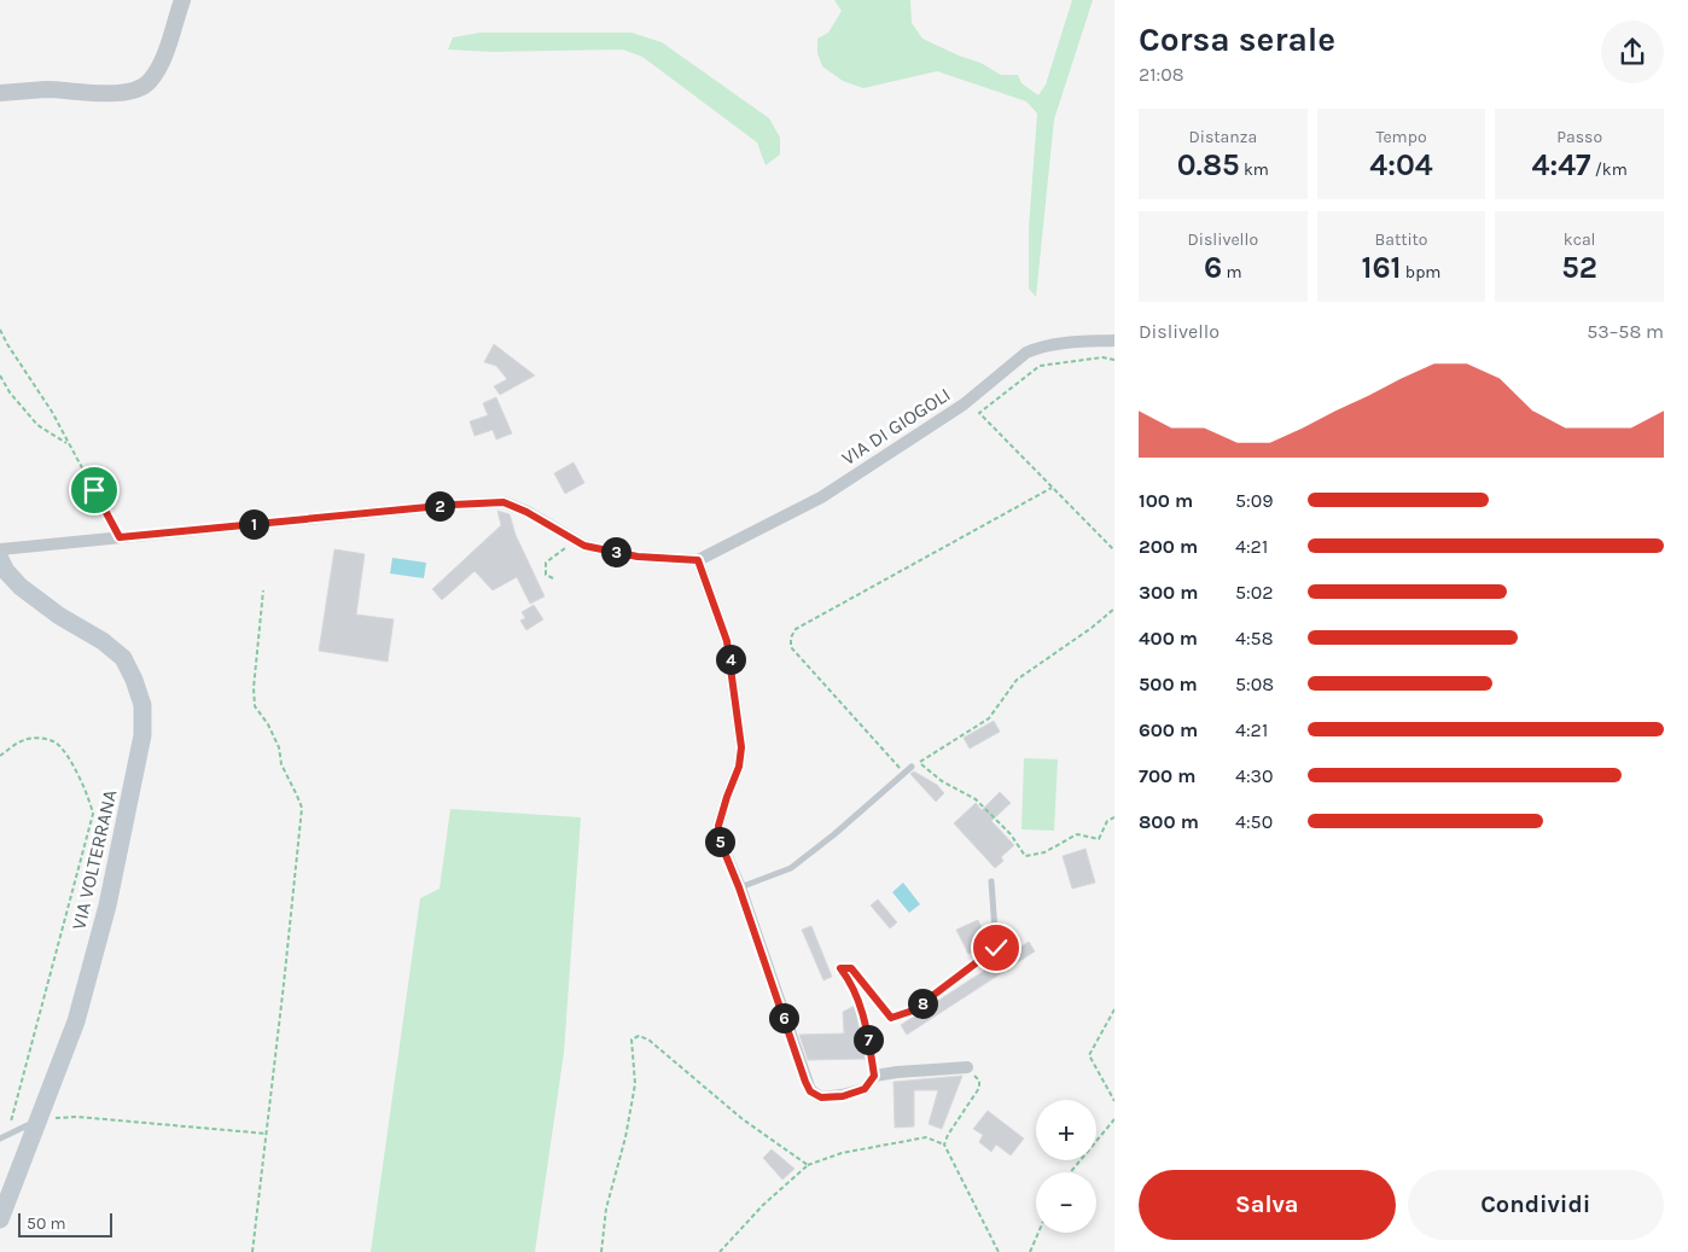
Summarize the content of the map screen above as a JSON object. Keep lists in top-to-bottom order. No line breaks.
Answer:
{"streets":{"main road":["VIA VOLTERRANA"],"street":["VIA DI GIOGOLI"]},"scale_bar":"50 m","page":{"heading":["Corsa serale","21:08"],"stats":[["Distanza","0.85 km"],["Tempo","4:04"],["Passo","4:47 /km"],["Dislivello","6 m"],["Battito","161 bpm"],["kcal","52"]],"chart":["Dislivello","53–58 m"],"list":[{"name":"100 m","note":"5:09"},{"name":"200 m","note":"4:21"},{"name":"300 m","note":"5:02"},{"name":"400 m","note":"4:58"},{"name":"500 m","note":"5:08"},{"name":"600 m","note":"4:21"},{"name":"700 m","note":"4:30"},{"name":"800 m","note":"4:50"}],"pins":["2","1","3","4","5","8","6","7"],"map_buttons":["+","−"],"buttons":["Salva","Condividi"],"scale":"50 m"}}
